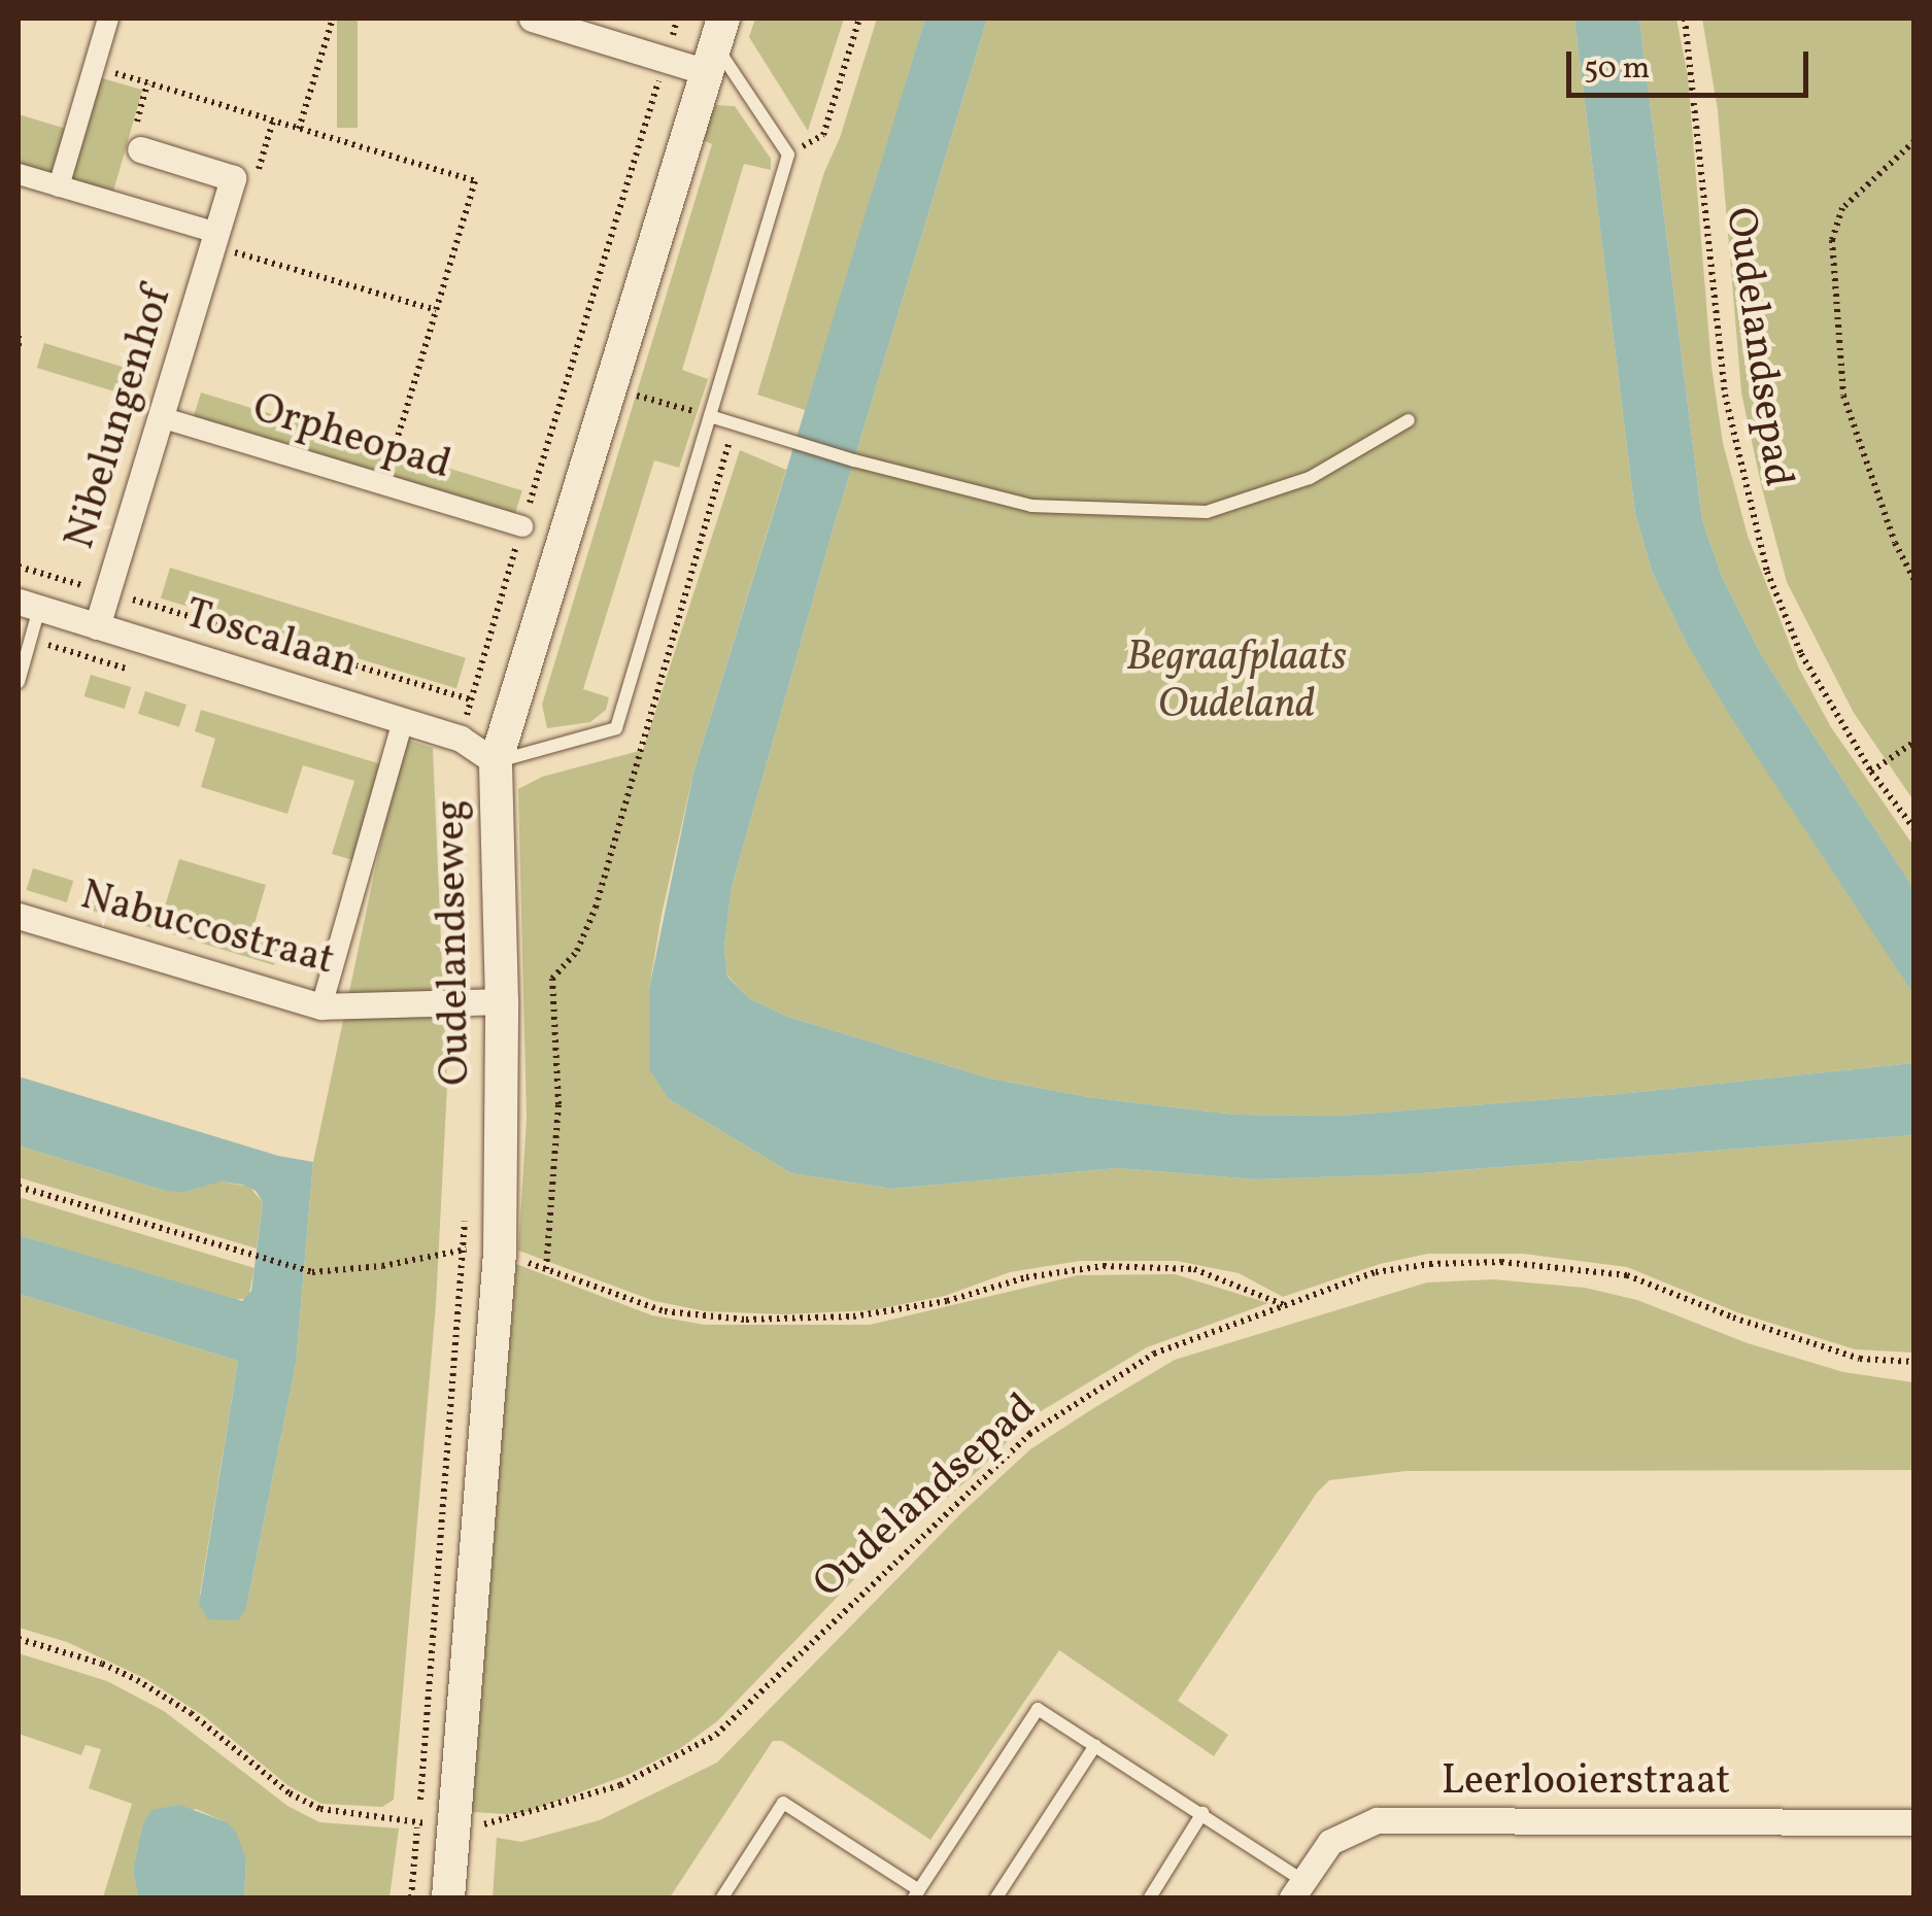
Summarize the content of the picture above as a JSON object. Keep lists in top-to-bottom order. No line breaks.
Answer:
{"streets":{"street":["Nibelungenhof","Orpheopad","Toscalaan","Nabuccostraat","Oudelandseweg","Leerlooierstraat"],"path":["Oudelandsepad"]},"crossings":[["Oudelandsepad","Oudelandseweg"],["Nibelungenhof","Orpheopad"],["Nibelungenhof","Toscalaan"],["Orpheopad","Oudelandseweg"],["Toscalaan","Oudelandseweg"],["Nabuccostraat","Oudelandseweg"]],"parks":["Begraafplaats Oudeland"],"scale_bar":"50 m"}
